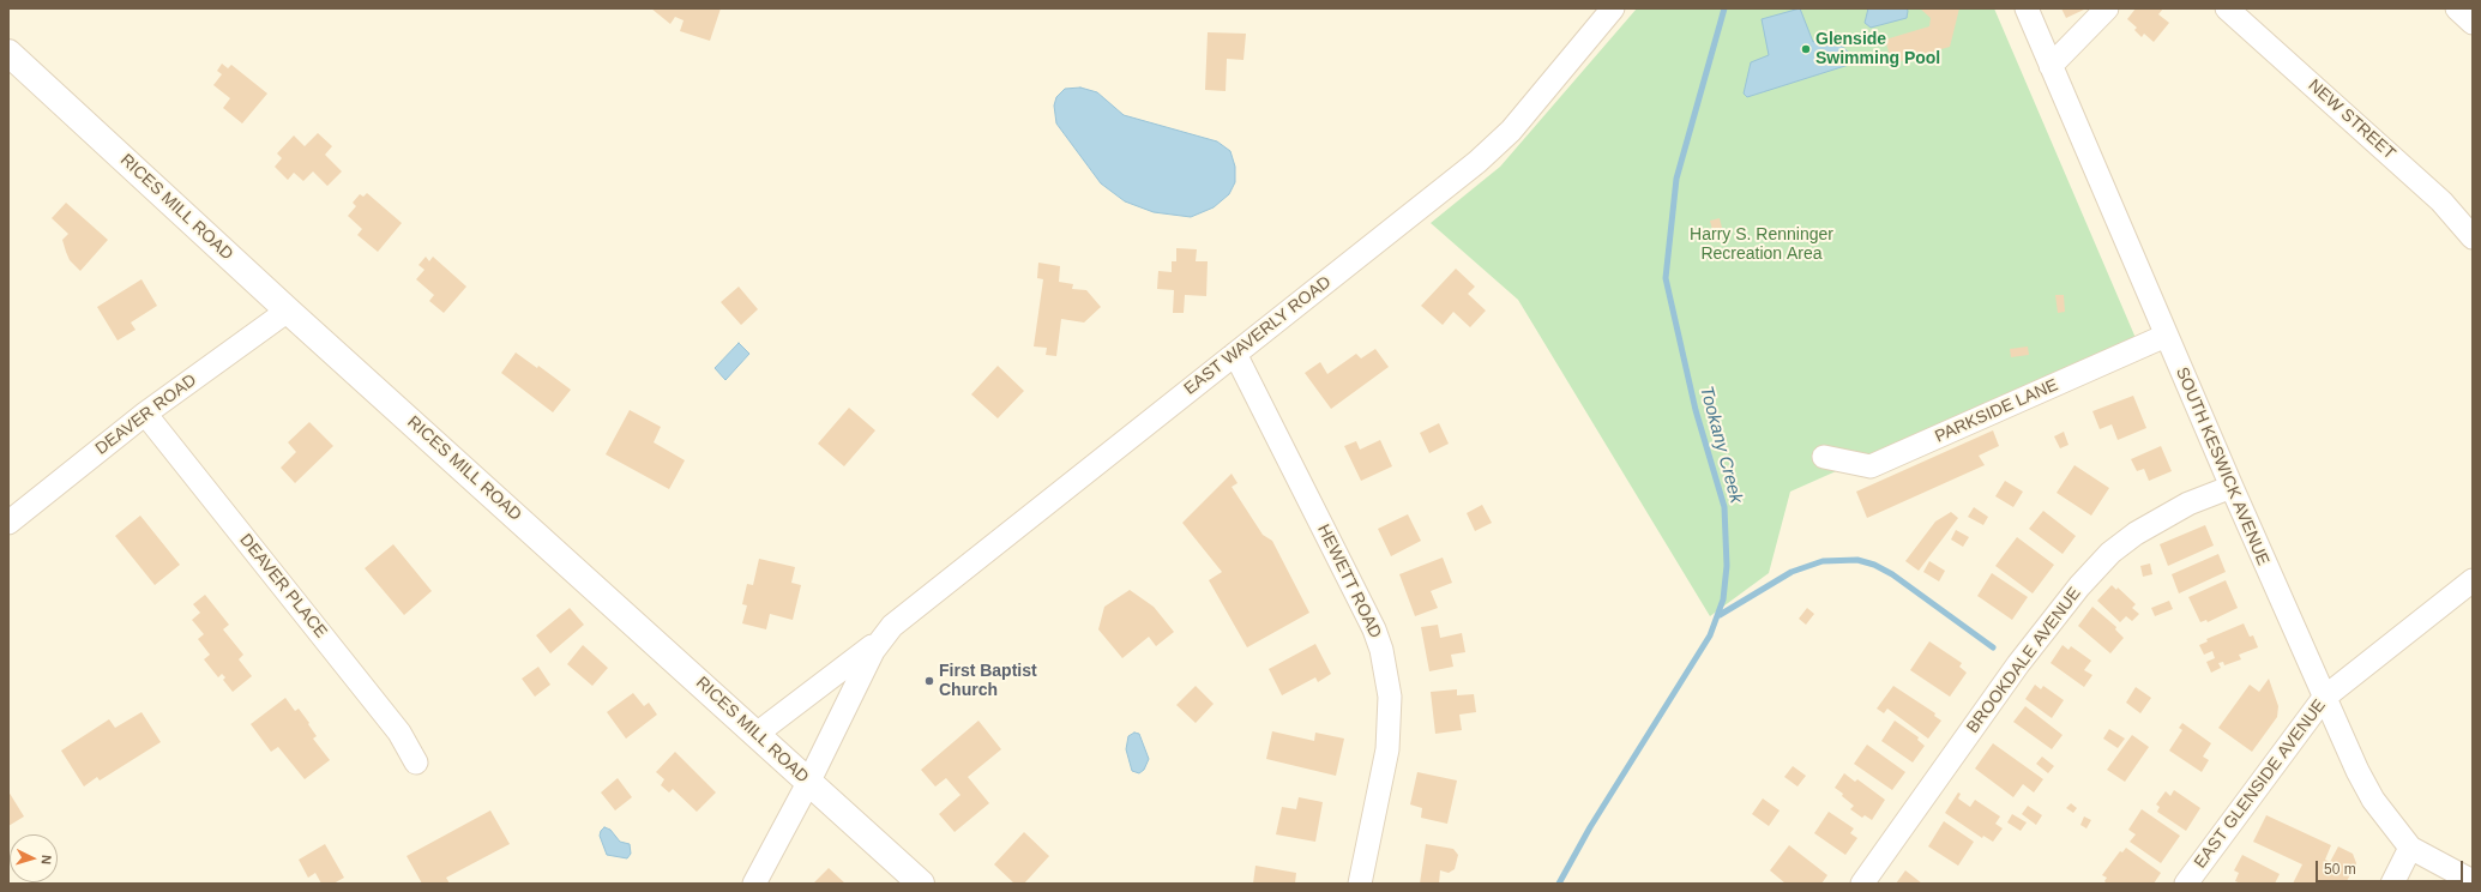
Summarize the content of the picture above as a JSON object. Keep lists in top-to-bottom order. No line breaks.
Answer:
{"streets":{"street":["NEW STREET","RICES MILL ROAD","EAST WAVERLY ROAD","PARKSIDE LANE","DEAVER ROAD","SOUTH KESWICK AVENUE","HEWETT ROAD","DEAVER PLACE","BROOKDALE AVENUE","EAST GLENSIDE AVENUE"]},"crossings":[["RICES MILL ROAD","EAST WAVERLY ROAD"],["RICES MILL ROAD","DEAVER ROAD"],["EAST WAVERLY ROAD","HEWETT ROAD"],["PARKSIDE LANE","SOUTH KESWICK AVENUE"],["DEAVER ROAD","DEAVER PLACE"],["SOUTH KESWICK AVENUE","BROOKDALE AVENUE"],["SOUTH KESWICK AVENUE","EAST GLENSIDE AVENUE"]],"water":["Tookany Creek"],"parks":["Harry S. Renninger Recreation Area"],"places":["Glenside Swimming Pool","First Baptist Church"],"scale_bar":"50 m","north":"right"}
